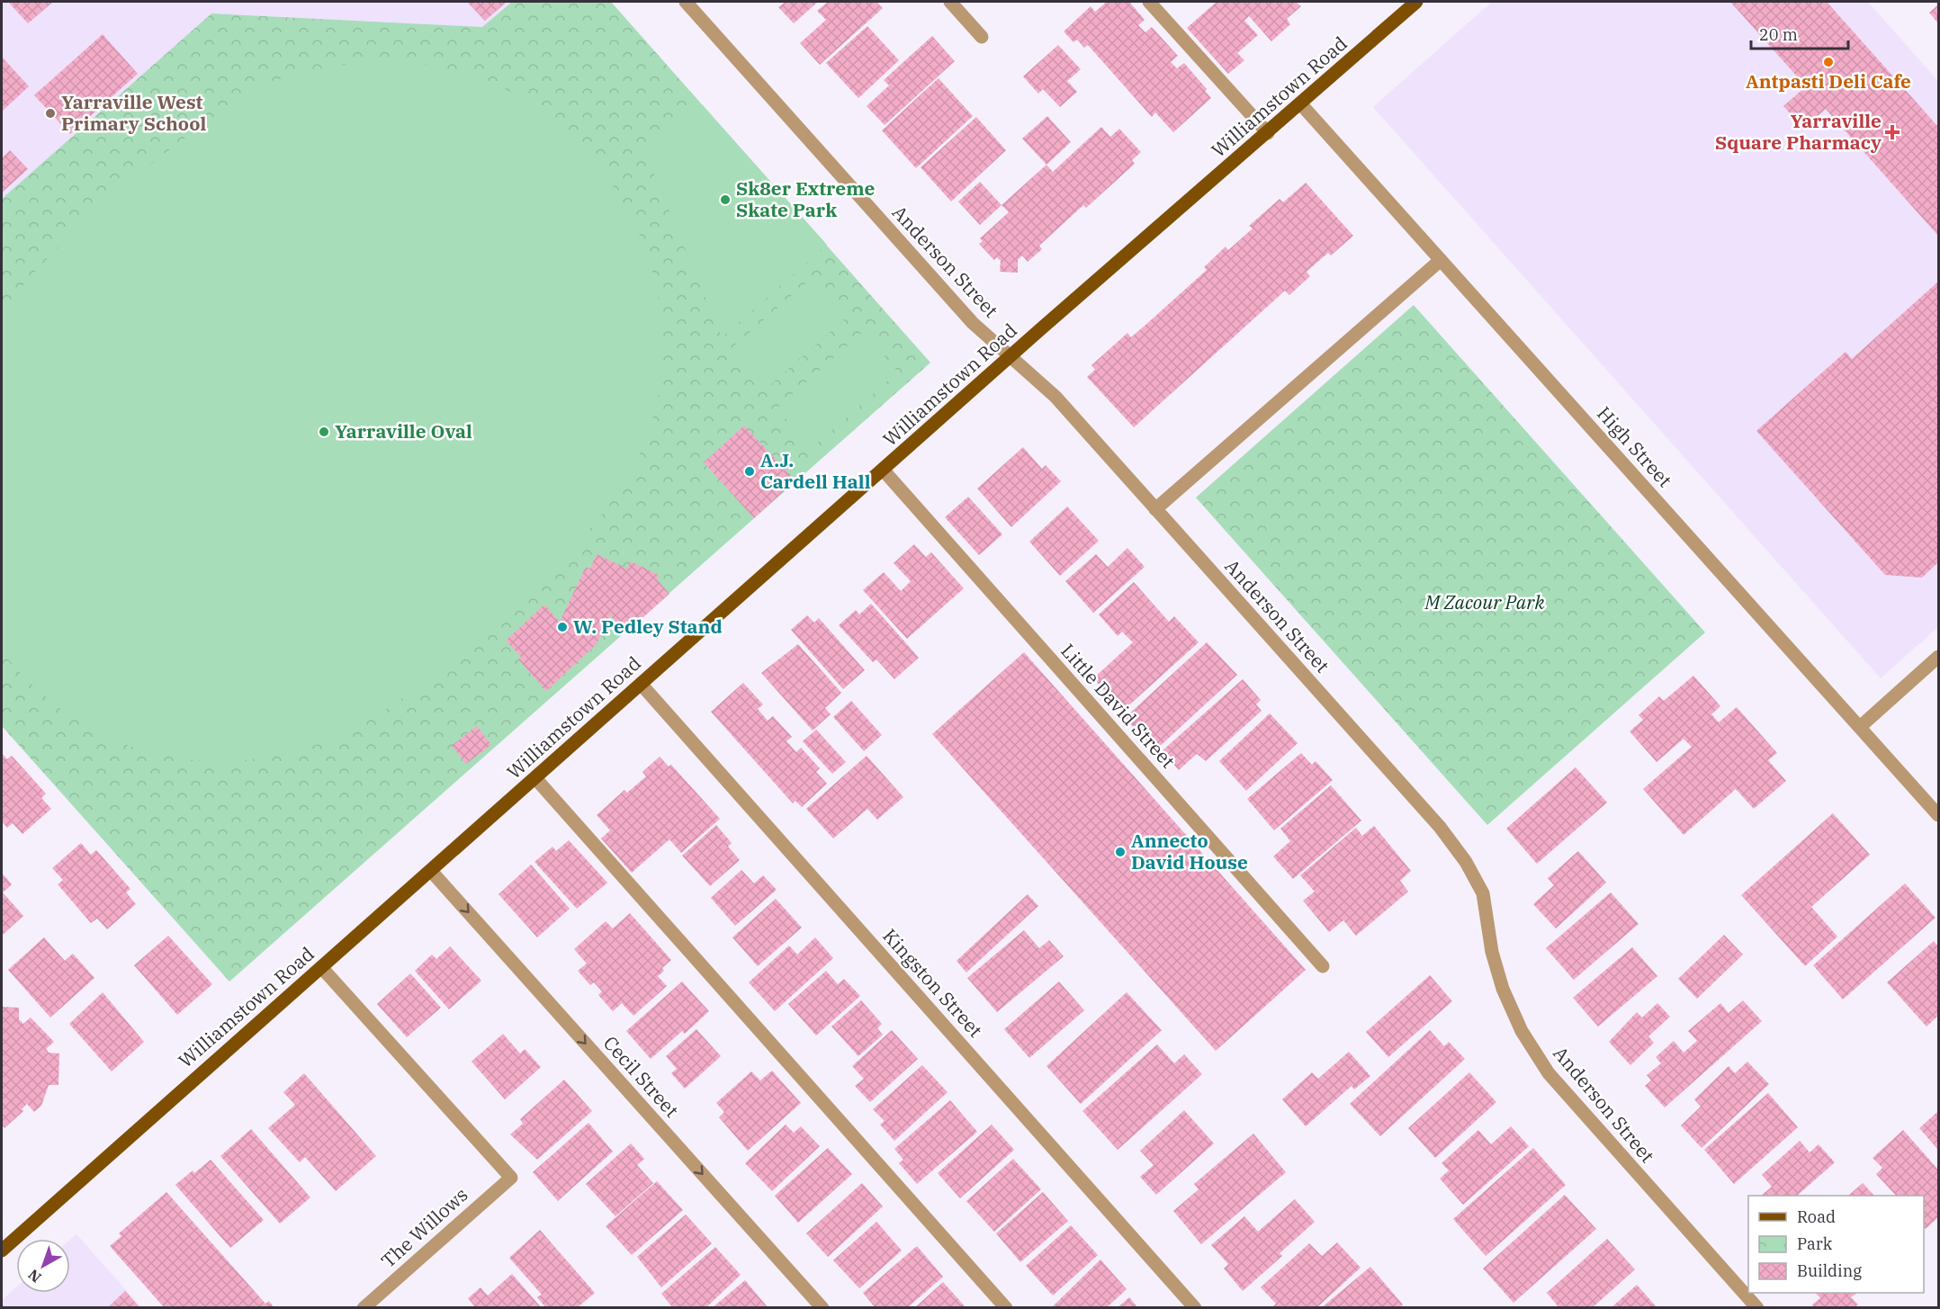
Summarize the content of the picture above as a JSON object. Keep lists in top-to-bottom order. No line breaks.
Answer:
{"streets":{"main road":["Williamstown Road"],"street":["Anderson Street","High Street","Little David Street","Kingston Street","Cecil Street","The Willows"]},"crossings":[["Williamstown Road","Anderson Street"],["Williamstown Road","High Street"],["Williamstown Road","Little David Street"],["Williamstown Road","Kingston Street"],["Williamstown Road","Cecil Street"],["Williamstown Road","The Willows"]],"one_way":["Cecil Street"],"parks":["M Zacour Park"],"places":{"other":["Antpasti Deli Cafe","Yarraville West Primary School","Sk8er Extreme Skate Park","Yarraville Oval","A.J. Cardell Hall","W. Pedley Stand","Annecto David House"],"health":["Yarraville Square Pharmacy"]},"legend":["Road","Park","Building"],"scale_bar":"20 m","north":"bottom left"}
